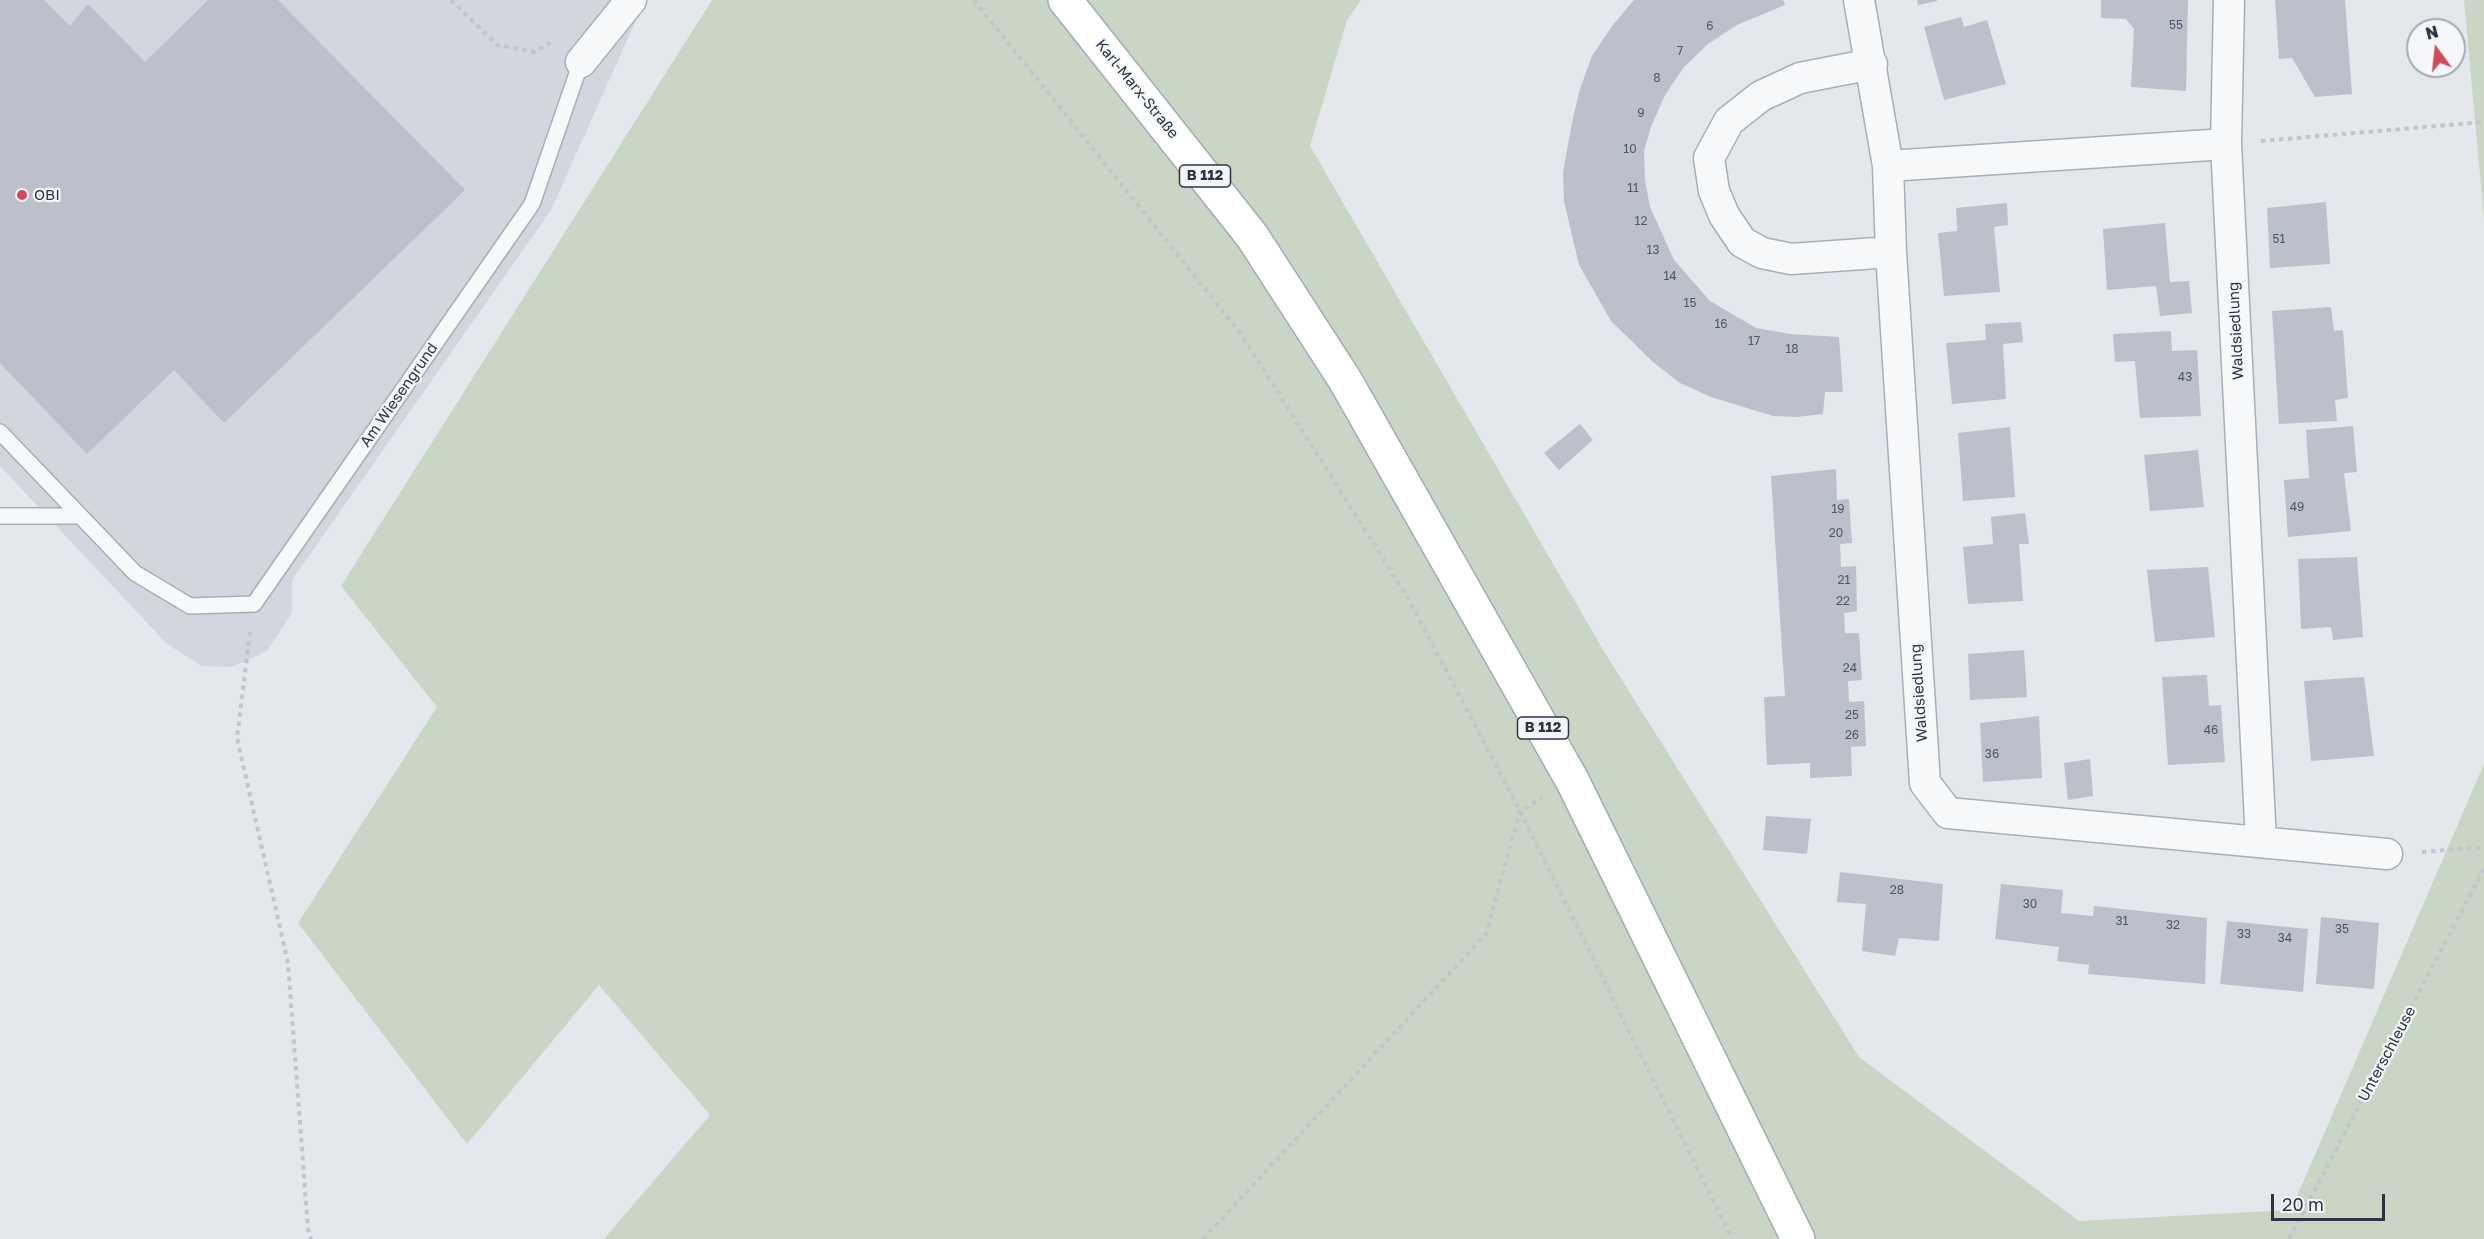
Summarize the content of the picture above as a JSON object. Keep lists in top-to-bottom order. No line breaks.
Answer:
{"streets":{"main road":["Karl-Marx-Straße","B 112"],"street":["Waldsiedlung","Am Wiesengrund"],"path":["Unterschleuse"]},"crossings":[["Karl-Marx-Straße","B 112"]],"places":["OBI"],"house_numbers":["55","6","7","8","9","10","11","12","51","13","14","15","16","17","18","43","49","19","20","21","22","24","25","46","26","36","28","30","31","32","35","33","34"],"scale_bar":"20 m","north":"top"}
